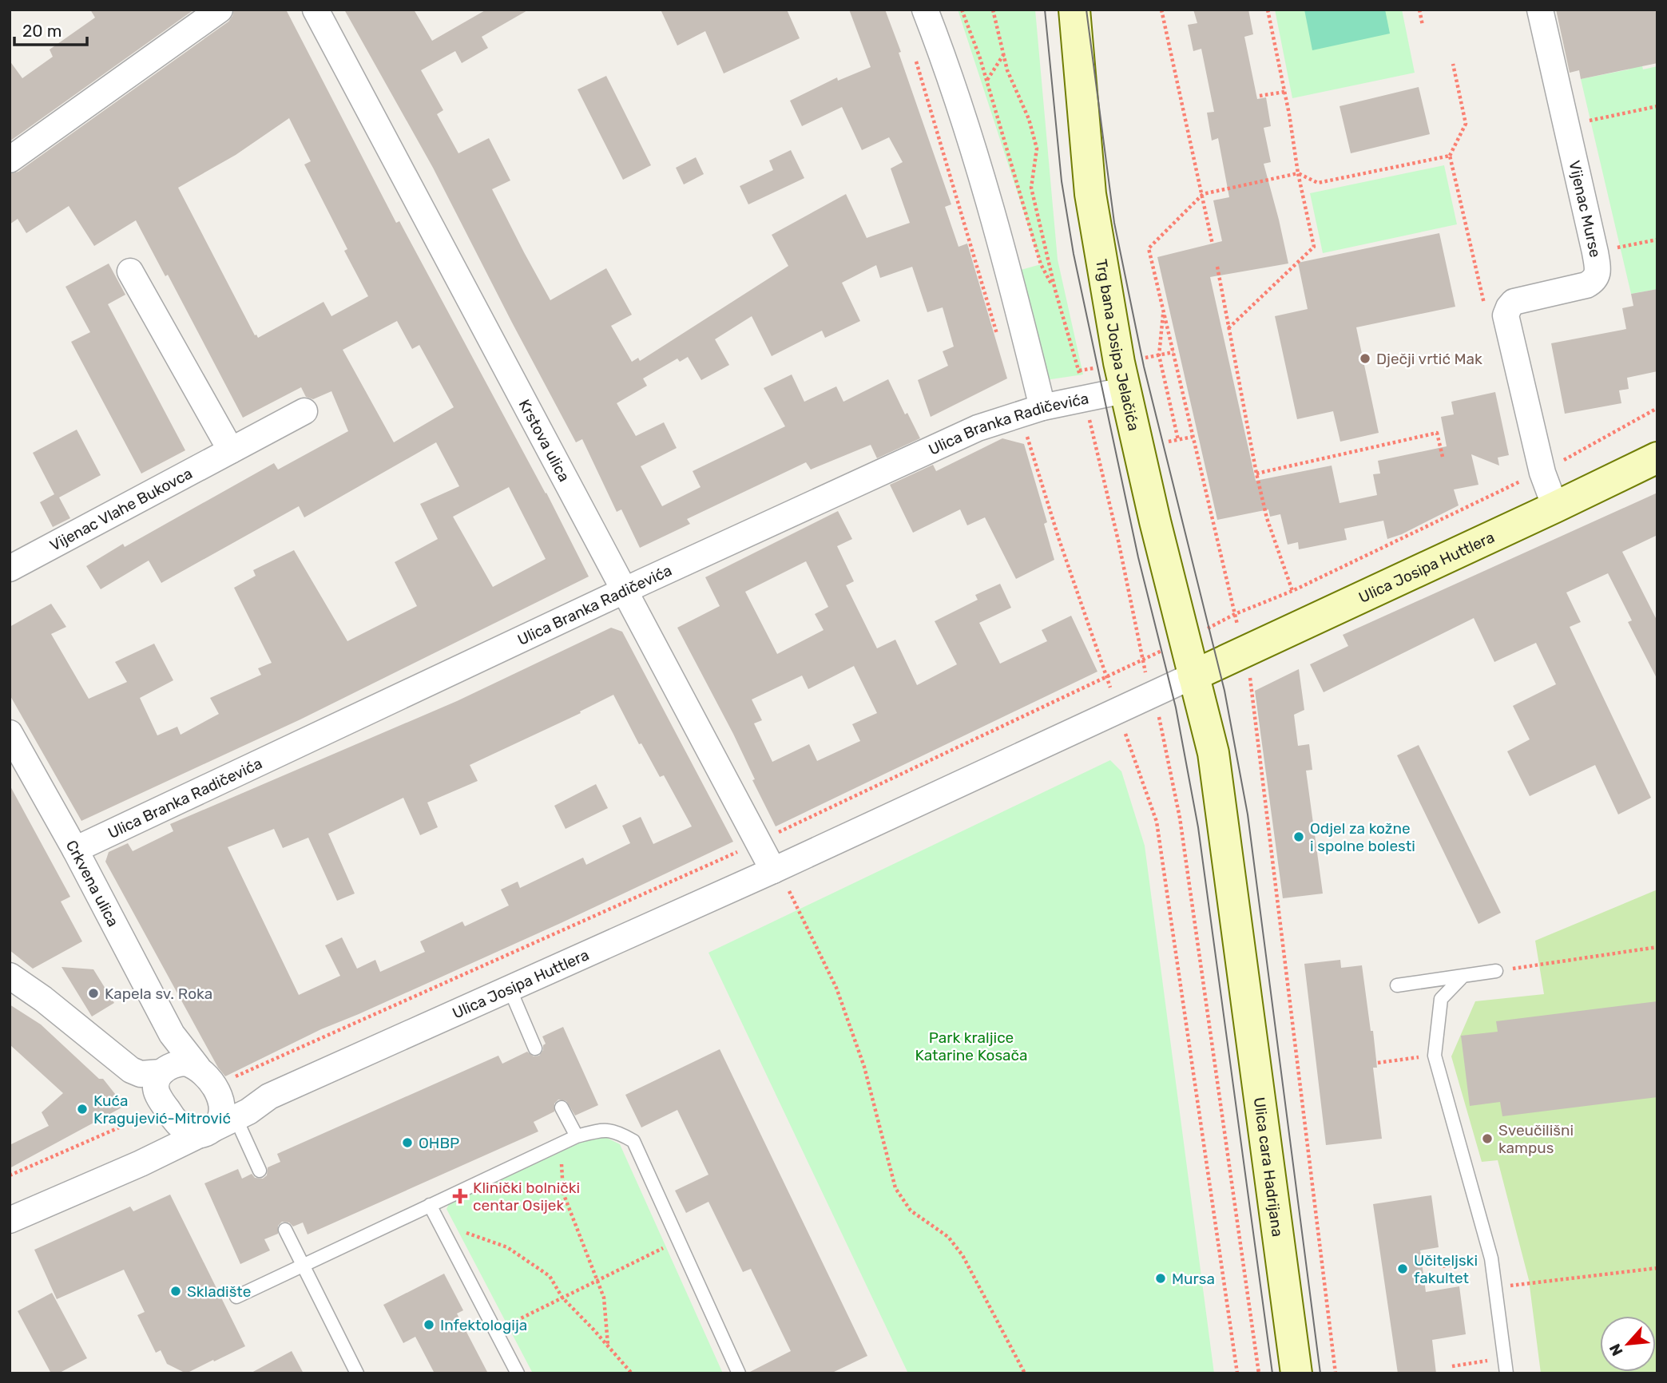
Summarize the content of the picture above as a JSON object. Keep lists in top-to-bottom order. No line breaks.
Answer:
{"streets":{"main road":["Trg bana Josipa Jelačića","Ulica Josipa Huttlera","Ulica cara Hadrijana"],"street":["Vijenac Murse","Ulica Branka Radičevića","Krstova ulica","Vijenac Vlahe Bukovca","Crkvena ulica"]},"crossings":[["Trg bana Josipa Jelačića","Ulica Branka Radičevića"],["Trg bana Josipa Jelačića","Ulica Josipa Huttlera"],["Trg bana Josipa Jelačića","Ulica cara Hadrijana"],["Ulica Branka Radičevića","Krstova ulica"],["Ulica Branka Radičevića","Crkvena ulica"],["Krstova ulica","Ulica Josipa Huttlera"],["Ulica Josipa Huttlera","Crkvena ulica"],["Ulica Josipa Huttlera","Ulica cara Hadrijana"]],"parks":["Park kraljice Katarine Kosača"],"places":{"other":["Dječji vrtić Mak","Odjel za kožne i spolne bolesti","Kapela sv. Roka","Kuća Kragujević-Mitrović","Sveučilišni kampus","OHBP","Učiteljski fakultet","Mursa","Skladište","Infektologija"],"health":["Klinički bolnički centar Osijek"]},"scale_bar":"20 m","north":"bottom left"}
